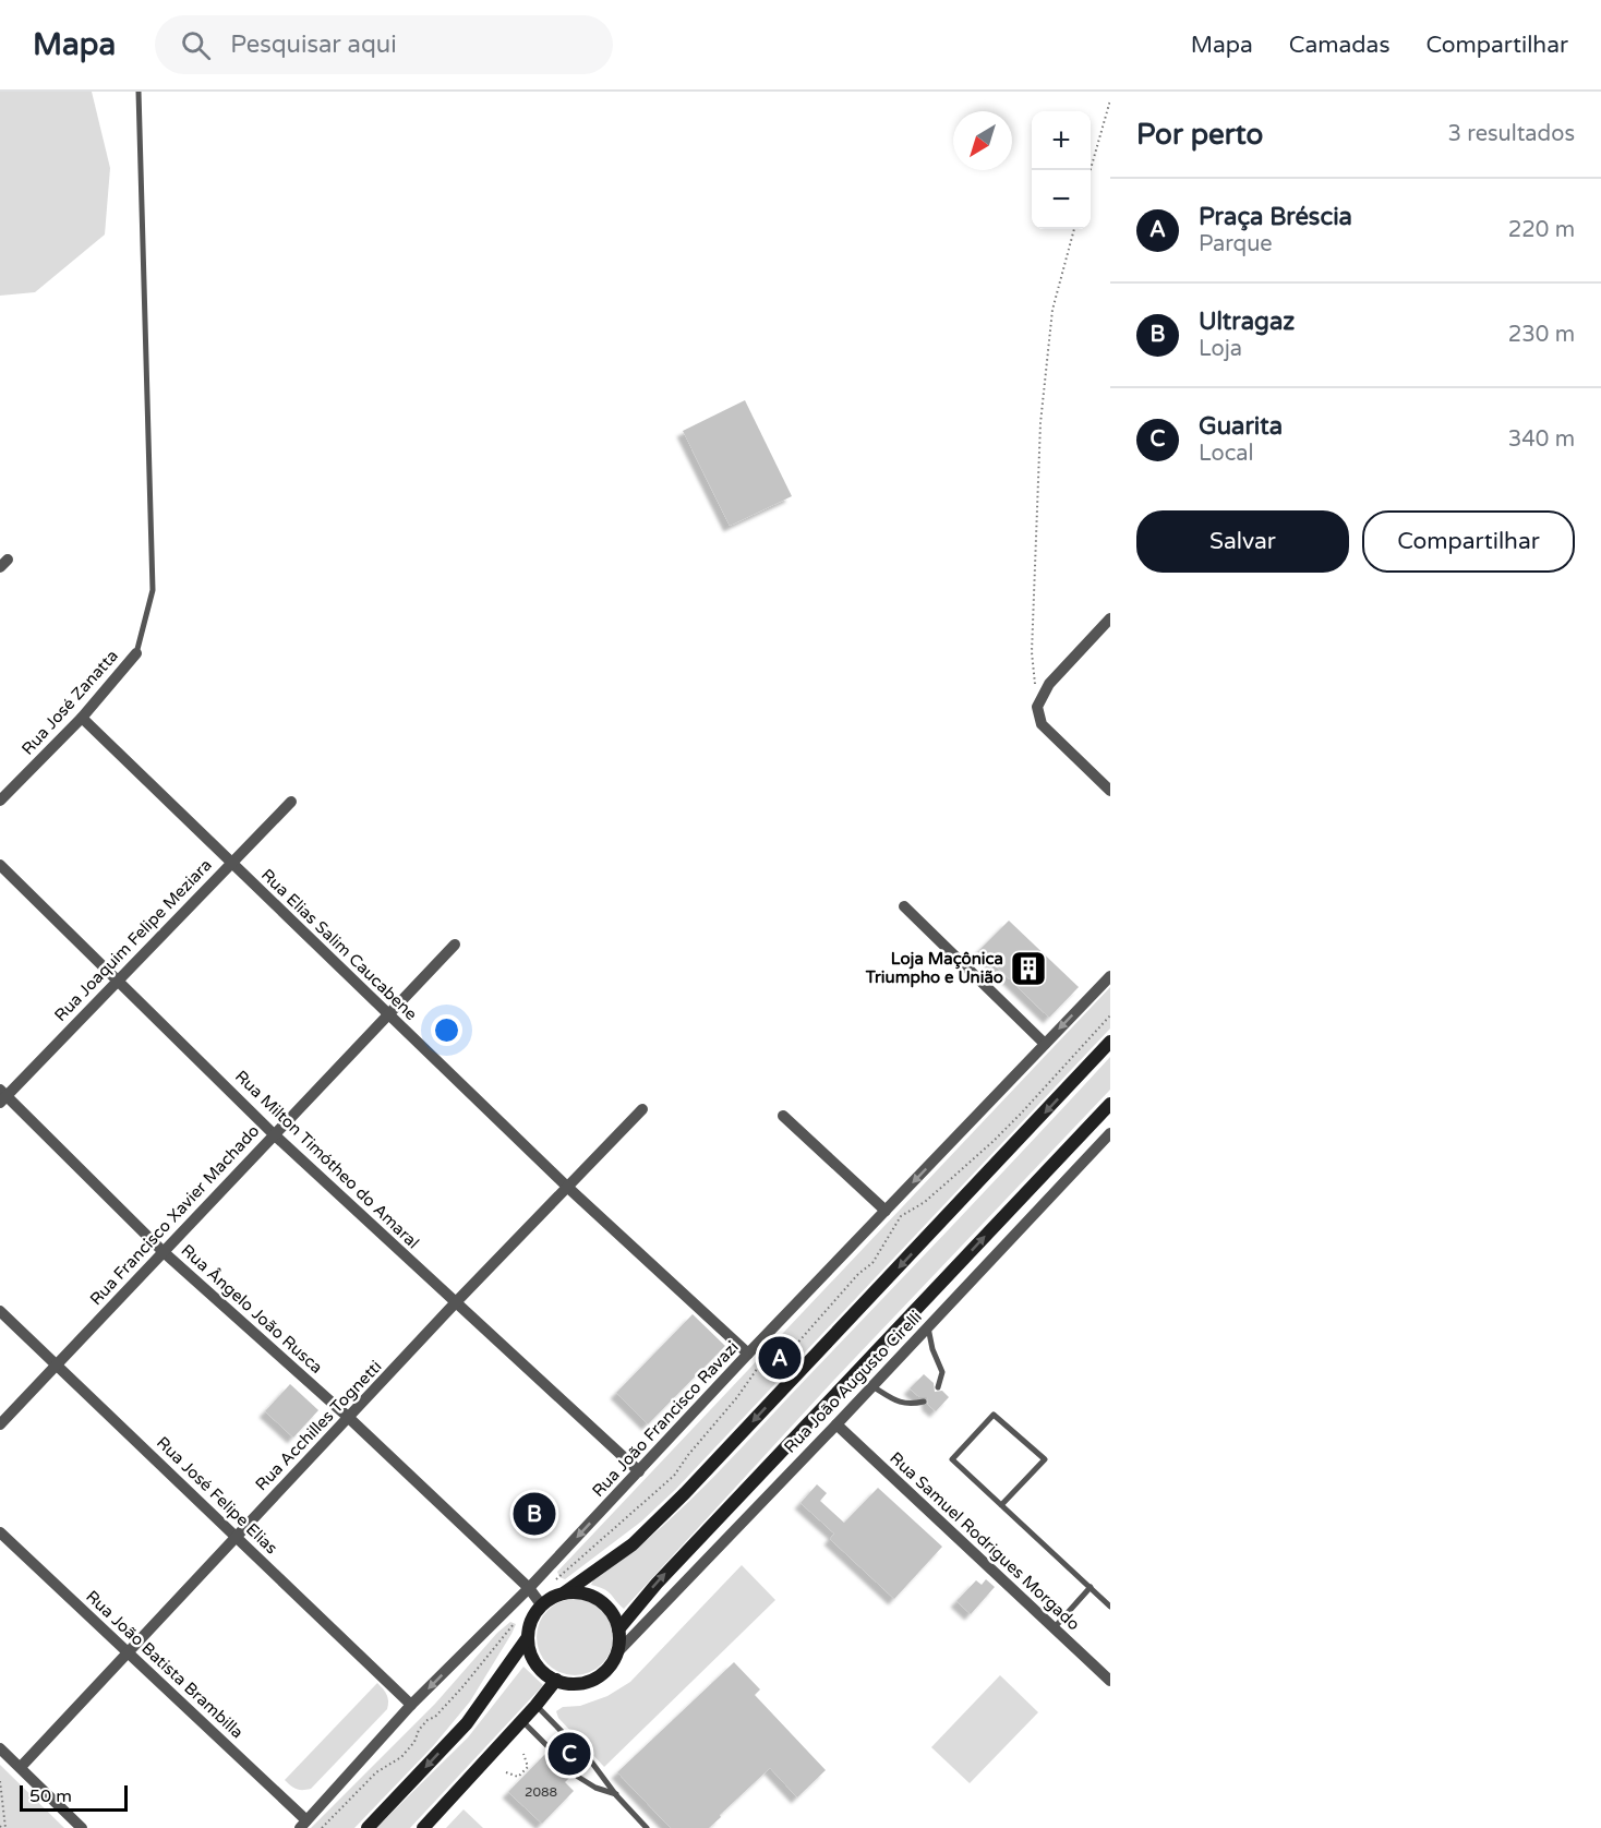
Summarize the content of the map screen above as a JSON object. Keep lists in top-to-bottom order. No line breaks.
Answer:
{"streets":{"street":["Rua José Zanatta","Rua Joaquim Felipe Meziara","Rua Elias Salim Caucabene","Rua Milton Timótheo do Amaral","Rua Francisco Xavier Machado","Rua Ângelo João Rusca","Rua João Augusto Cirelli","Rua João Francisco Ravazi","Rua Acchilles Tognetti","Rua José Felipe Elias","Rua Samuel Rodrigues Morgado","Rua João Batista Brambilla"]},"crossings":[["Rua José Zanatta","Rua Elias Salim Caucabene"],["Rua Joaquim Felipe Meziara","Rua Elias Salim Caucabene"],["Rua Joaquim Felipe Meziara","Rua Milton Timótheo do Amaral"],["Rua Joaquim Felipe Meziara","Rua Ângelo João Rusca"],["Rua Elias Salim Caucabene","Rua Francisco Xavier Machado"],["Rua Elias Salim Caucabene","Rua João Francisco Ravazi"],["Rua Elias Salim Caucabene","Rua Acchilles Tognetti"],["Rua Milton Timótheo do Amaral","Rua Francisco Xavier Machado"],["Rua Milton Timótheo do Amaral","Rua João Francisco Ravazi"],["Rua Milton Timótheo do Amaral","Rua Acchilles Tognetti"],["Rua Francisco Xavier Machado","Rua Ângelo João Rusca"],["Rua Francisco Xavier Machado","Rua José Felipe Elias"],["Rua Ângelo João Rusca","Rua João Augusto Cirelli"],["Rua Ângelo João Rusca","Rua João Francisco Ravazi"],["Rua Ângelo João Rusca","Rua Acchilles Tognetti"],["Rua João Augusto Cirelli","Rua Samuel Rodrigues Morgado"],["Rua João Francisco Ravazi","Rua José Felipe Elias"],["Rua João Francisco Ravazi","Rua João Batista Brambilla"],["Rua Acchilles Tognetti","Rua José Felipe Elias"],["Rua Acchilles Tognetti","Rua João Batista Brambilla"]],"one_way":["Rua João Francisco Ravazi"],"places":{"building":["Loja Maçônica Triumpho e União"]},"house_numbers":["2088"],"scale_bar":"50 m","north":"bottom left","page":{"header":"Mapa","search":"Pesquisar aqui","nav":["Mapa","Camadas","Compartilhar"],"heading":["Por perto","3 resultados"],"map_buttons":["+","−"],"list":[{"mark":"A","name":"Praça Bréscia","note":"Parque","value":"220 m"},{"mark":"B","name":"Ultragaz","note":"Loja","value":"230 m"},{"mark":"C","name":"Guarita","note":"Local","value":"340 m"}],"buttons":["Salvar","Compartilhar"],"pins":["A","B","C"],"scale":"50 m"}}
